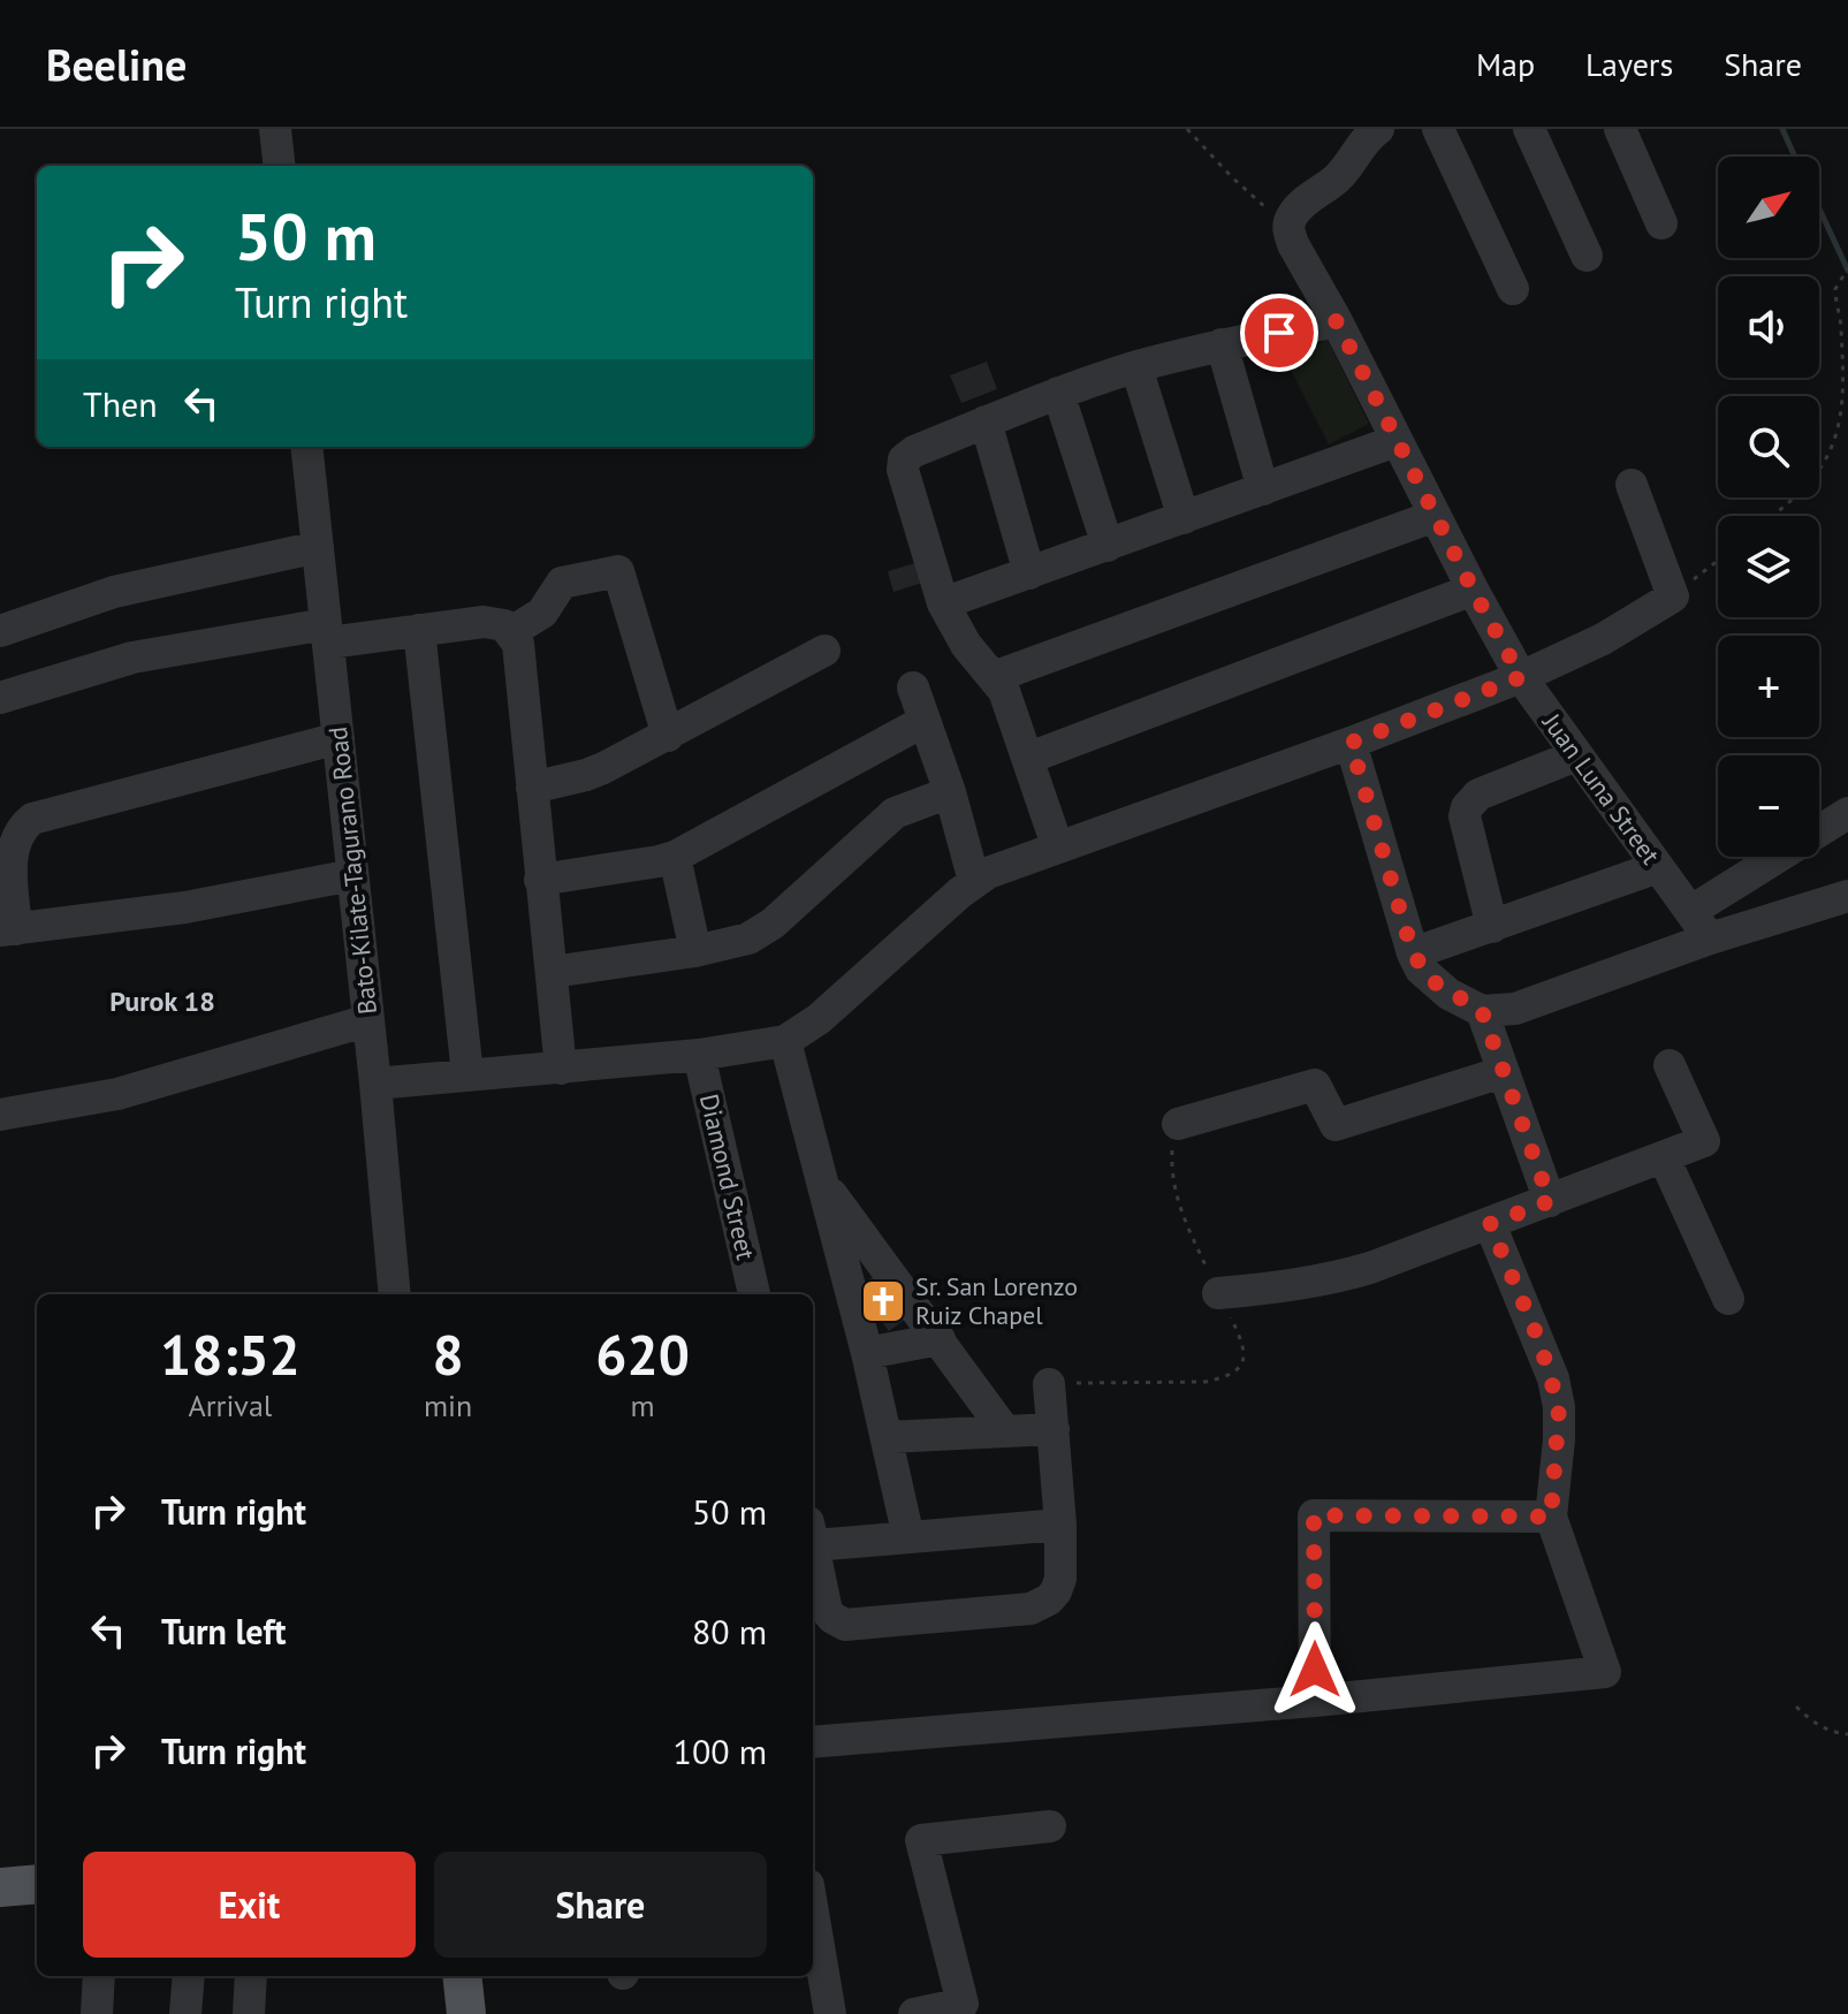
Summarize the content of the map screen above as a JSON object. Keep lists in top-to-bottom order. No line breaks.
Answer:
{"streets":{"street":["Juan Luna Street","Bato-Kilate-Tagurano Road","Diamond Street"]},"districts":["Purok 18"],"places":{"church":["Sr. San Lorenzo Ruiz Chapel"]},"north":"top right","page":{"header":"Beeline","nav":["Map","Layers","Share"],"map_buttons":["+","−"],"turn":["50 m","Turn right"],"then":"Then","eta":["18:52","Arrival","8","min","620","m"],"list":[{"name":"Turn right","value":"50 m"},{"name":"Turn left","value":"80 m"},{"name":"Turn right","value":"100 m"}],"buttons":["Exit","Share"]}}
